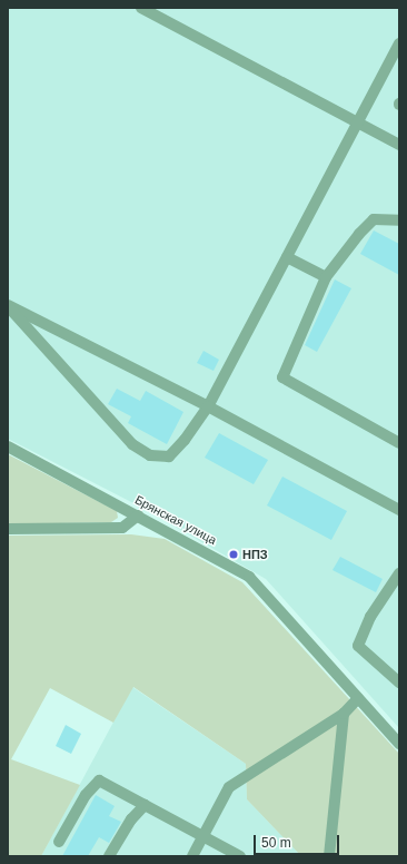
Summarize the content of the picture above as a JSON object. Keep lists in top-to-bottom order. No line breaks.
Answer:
{"streets":{"street":["Брянская улица"]},"places":["НПЗ"],"scale_bar":"50 m"}
